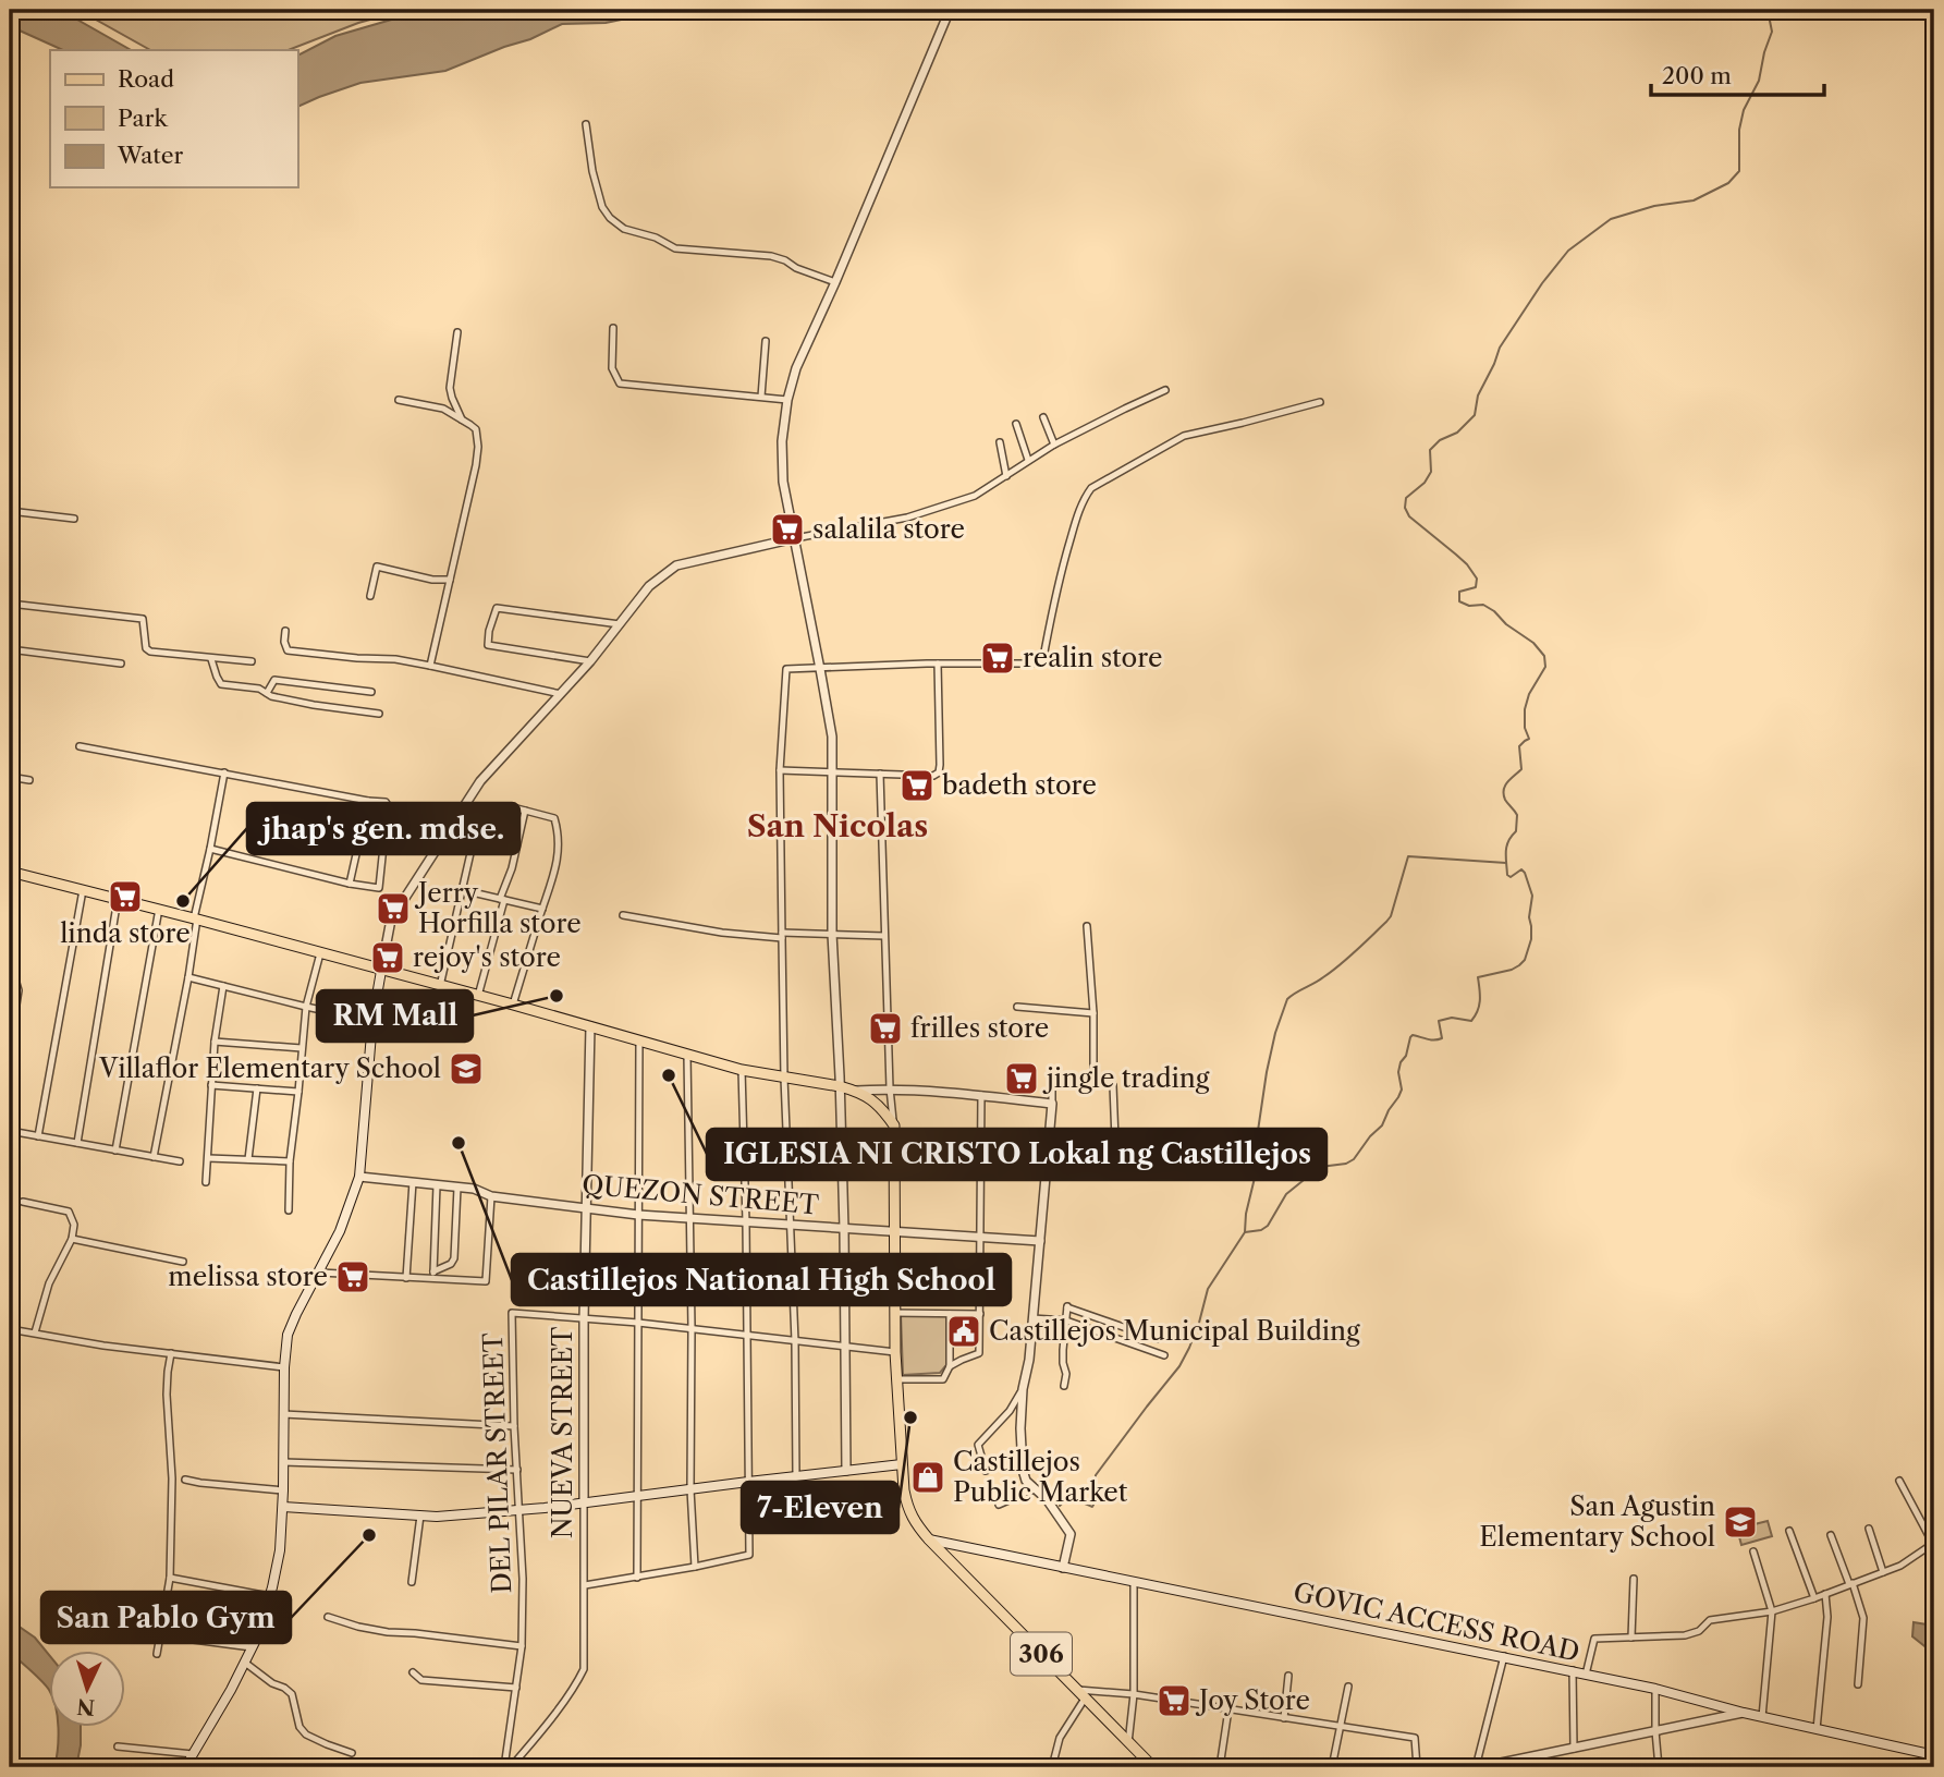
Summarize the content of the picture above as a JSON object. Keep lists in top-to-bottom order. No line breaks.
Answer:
{"streets":{"main road":["GOVIC ACCESS ROAD","306"],"street":["QUEZON STREET","NUEVA STREET","DEL PILAR STREET"]},"crossings":[["QUEZON STREET","NUEVA STREET"],["QUEZON STREET","306"],["NUEVA STREET","DEL PILAR STREET"],["DEL PILAR STREET","306"],["GOVIC ACCESS ROAD","306"]],"districts":["San Nicolas"],"places":{"supermarket":["salalila store","realin store","badeth store","linda store","Jerry Horfilla store","rejoy's store","frilles store","jingle trading","melissa store","Joy Store"],"other":["jhap's gen. mdse.","RM Mall","IGLESIA NI CRISTO Lokal ng Castillejos","Castillejos National High School","7-Eleven","San Pablo Gym"],"school or university":["Villaflor Elementary School","San Agustin Elementary School"],"public building":["Castillejos Municipal Building"],"shop":["Castillejos Public Market"]},"legend":["Road","Park","Water"],"scale_bar":"200 m","north":"bottom"}
